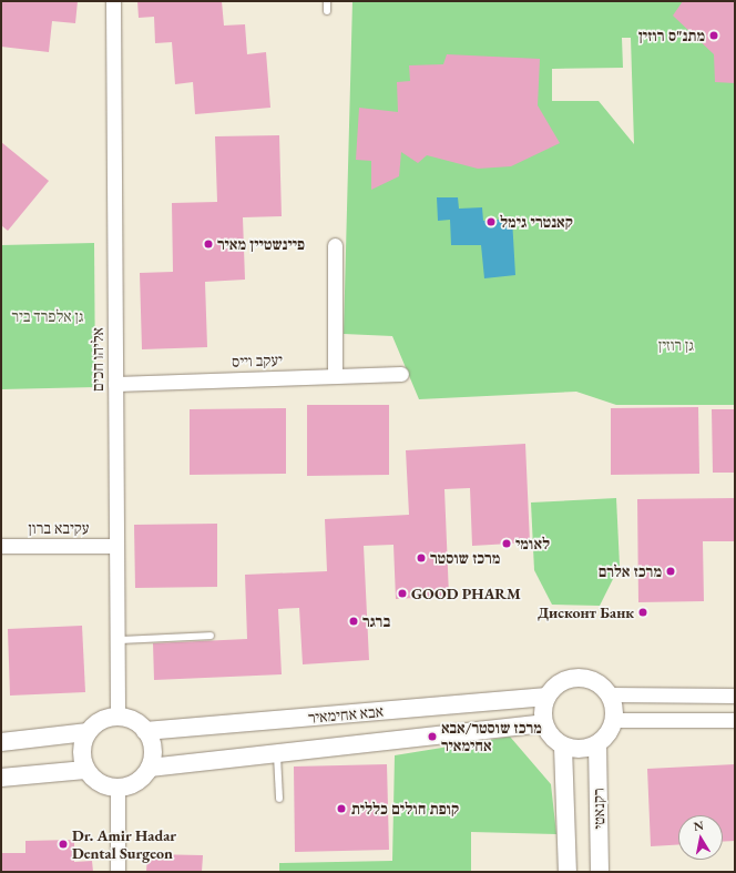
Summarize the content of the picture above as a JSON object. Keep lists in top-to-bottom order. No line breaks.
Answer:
{"streets":{"street":["אליהו חכים","יעקב וייס","עקיבא ברון","אבא אחימאיר","רקנאטי"]},"crossings":[["אליהו חכים","יעקב וייס"],["אליהו חכים","עקיבא ברון"],["אליהו חכים","אבא אחימאיר"],["אבא אחימאיר","רקנאטי"]],"parks":["גן אלפרד ביר","גן רוזין"],"places":["מתנ\"ס רוזין","קאנטרי גימל","פיינשטיין מאיר","לאומי","מרכז שוסטר","מרכז אלרם","GOOD PHARM","Дисконт Банк","ברגר","מרכז שוסטר/אבא אחימאיר","קופת חולים כללית","Dr. Amir Hadar Dental Surgeon"],"north":"top"}
